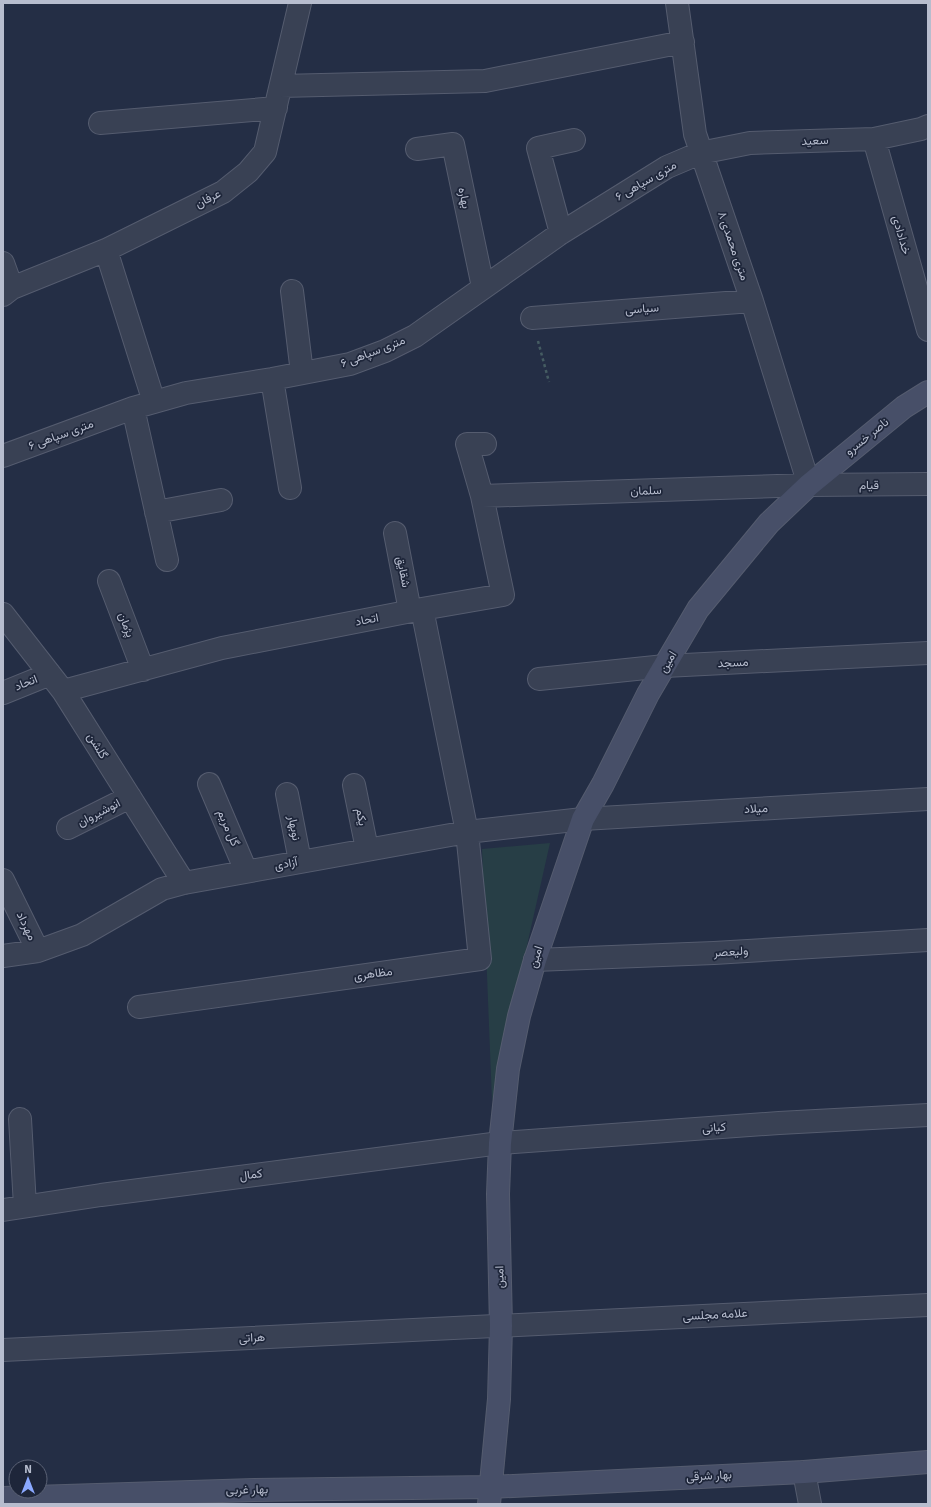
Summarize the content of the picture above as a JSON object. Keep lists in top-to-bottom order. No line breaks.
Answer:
{"streets":{"main road":["ناصر خسرو","امین","بهار شرقی","بهار غربی"],"street":["سعید","۶ متری سپاهی","بهاره","عرفان","خدادادی","۸ متری محمدی","سیاسی","قیام","سلمان","شقایق","اتحاد","پژمان","مسجد","گلشن","میلاد","انوشیروان","یکم","گل مریم","نوبهار","آزادی","مهرداد","ولیعصر","مظاهری","کیانی","کمال","علامه مجلسی","هراتی"]},"crossings":[["سعید","۶ متری سپاهی"],["سعید","خدادادی"],["سعید","۸ متری محمدی"],["۶ متری سپاهی","بهاره"],["۶ متری سپاهی","۸ متری محمدی"],["۸ متری محمدی","سیاسی"],["۸ متری محمدی","ناصر خسرو"],["۸ متری محمدی","قیام"],["۸ متری محمدی","سلمان"],["۸ متری محمدی","امین"],["ناصر خسرو","قیام"],["ناصر خسرو","سلمان"],["ناصر خسرو","امین"],["قیام","سلمان"],["قیام","امین"],["سلمان","اتحاد"],["سلمان","امین"],["شقایق","اتحاد"],["شقایق","آزادی"],["شقایق","مظاهری"],["اتحاد","پژمان"],["اتحاد","گلشن"],["امین","مسجد"],["امین","میلاد"],["امین","آزادی"],["امین","ولیعصر"],["امین","کیانی"],["امین","کمال"],["امین","علامه مجلسی"],["امین","هراتی"],["امین","بهار شرقی"],["امین","بهار غربی"],["گلشن","انوشیروان"],["گلشن","آزادی"],["میلاد","آزادی"],["یکم","آزادی"],["گل مریم","آزادی"],["نوبهار","آزادی"],["آزادی","مهرداد"],["آزادی","مظاهری"],["کیانی","کمال"],["علامه مجلسی","هراتی"],["بهار شرقی","بهار غربی"]],"north":"top"}
